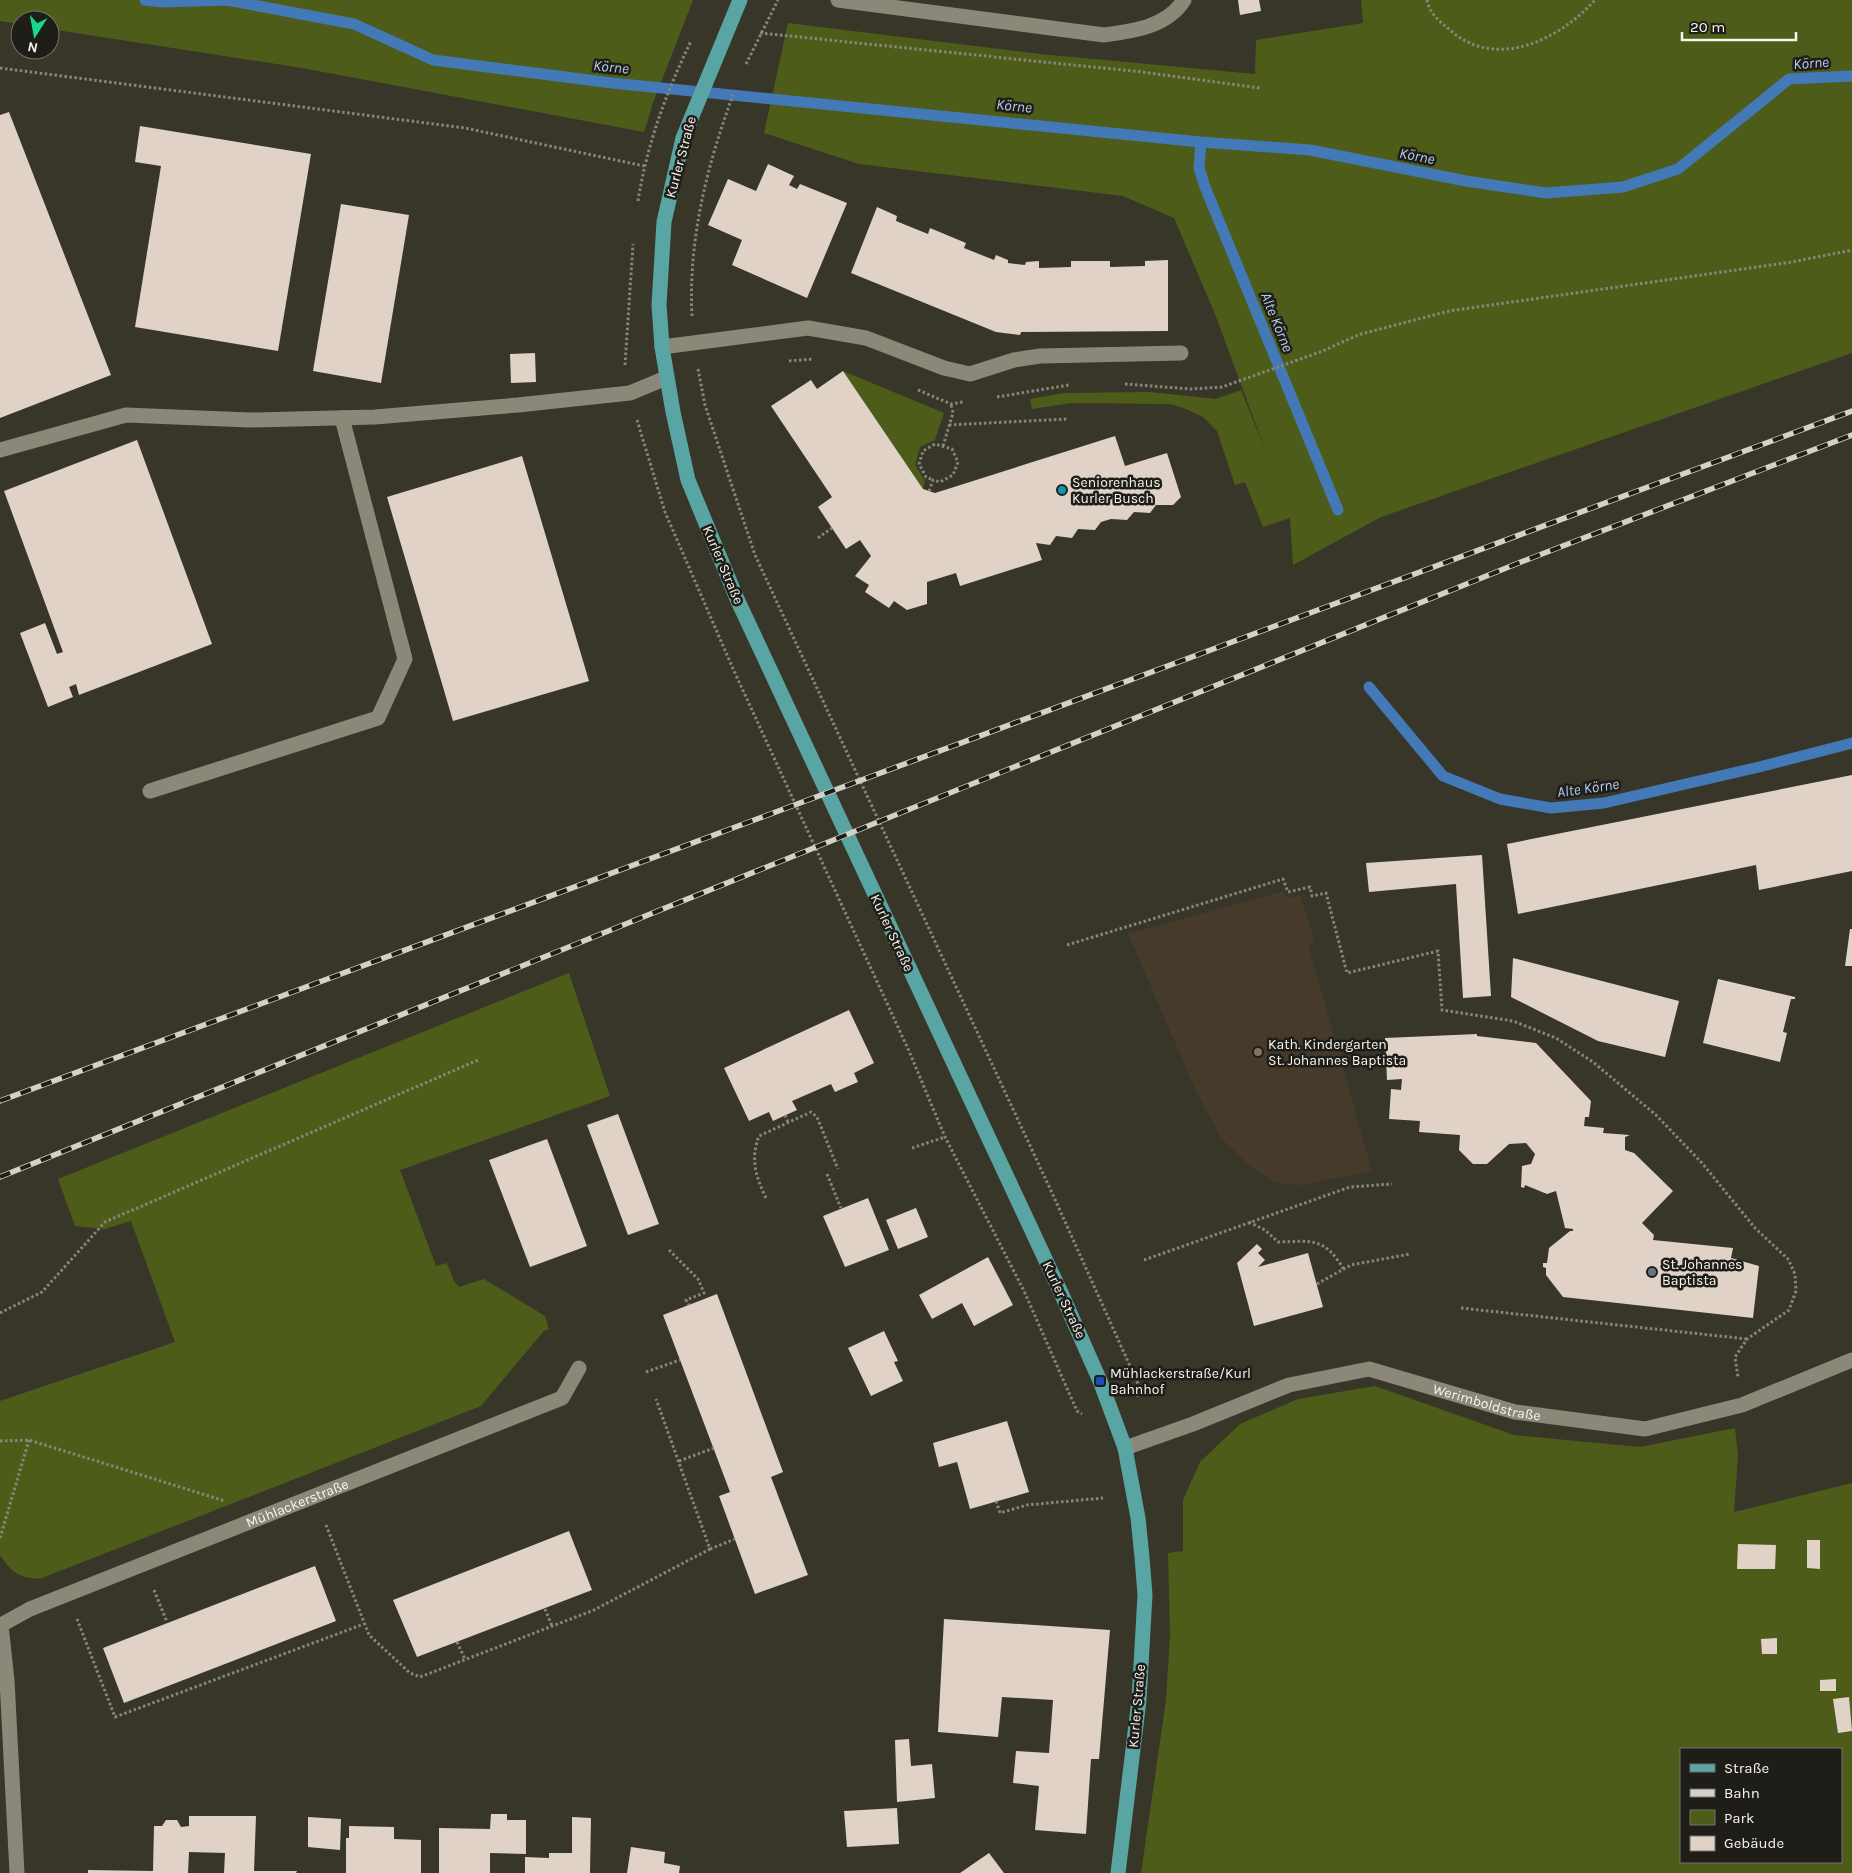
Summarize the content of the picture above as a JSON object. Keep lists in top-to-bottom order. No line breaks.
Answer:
{"streets":{"main road":["Kurler Straße"],"street":["Werimboldstraße","Mühlackerstraße"]},"crossings":[["Kurler Straße","Werimboldstraße"]],"water":["Körne","Alte Körne"],"places":{"other":["Seniorenhaus Kurler Busch","Kath. Kindergarten St. Johannes Baptista","St. Johannes Baptista"],"transit":["Mühlackerstraße/Kurl Bahnhof"]},"legend":["Straße","Bahn","Park","Gebäude"],"scale_bar":"20 m","north":"bottom"}
